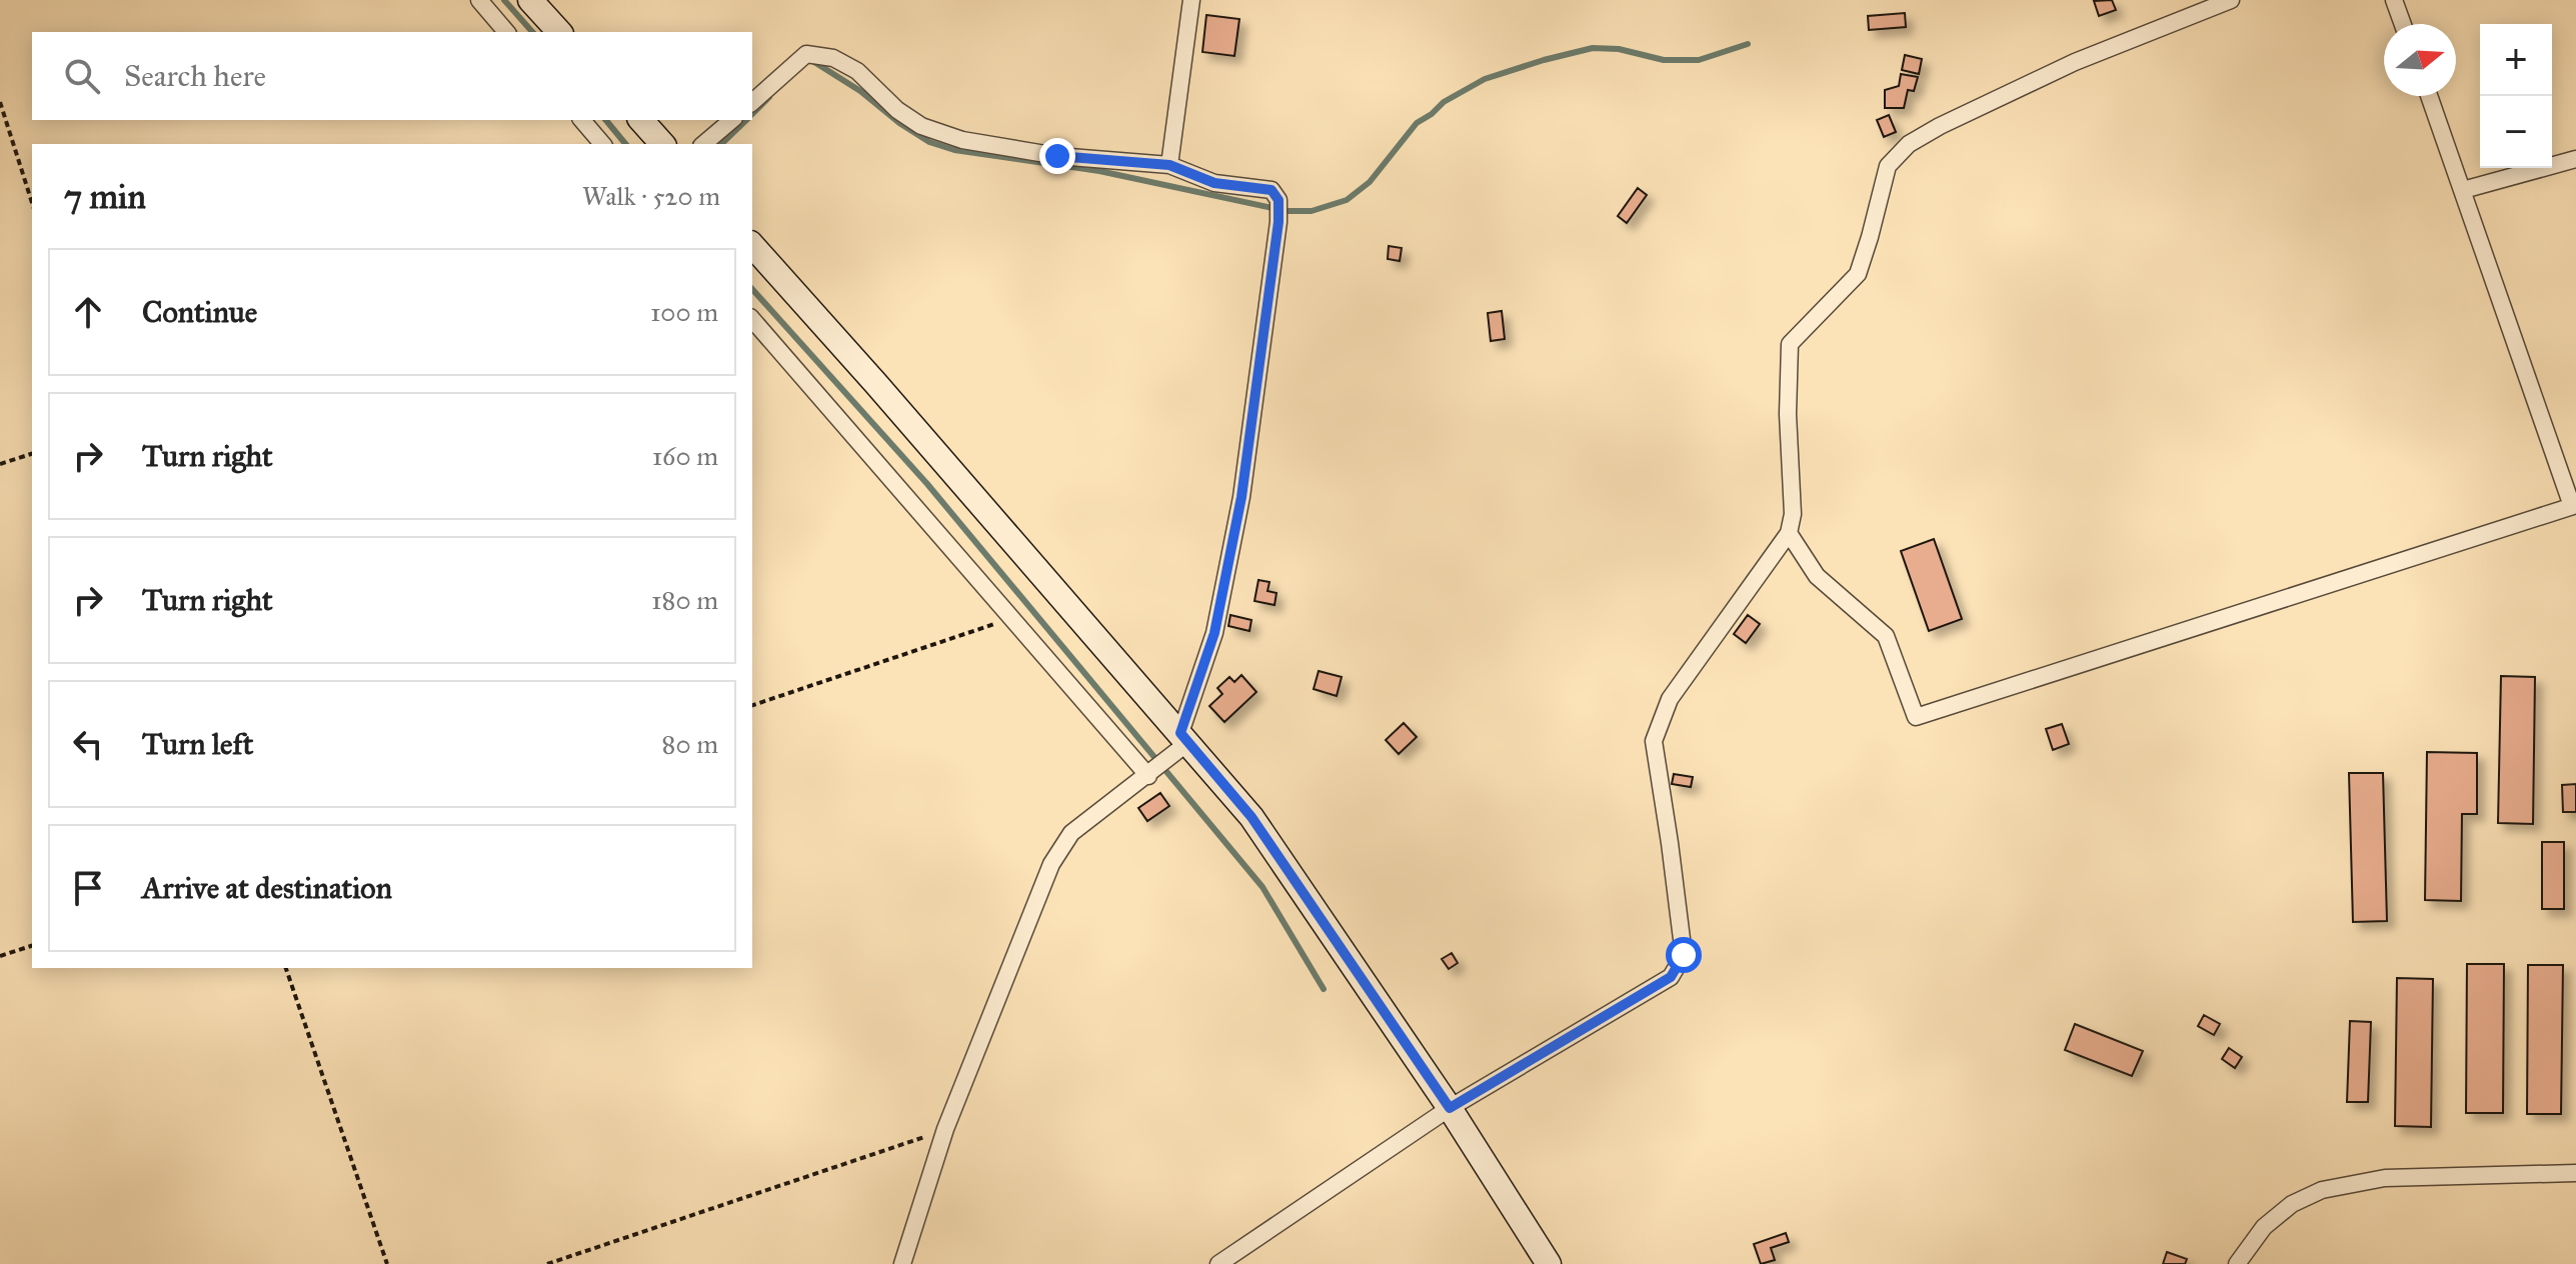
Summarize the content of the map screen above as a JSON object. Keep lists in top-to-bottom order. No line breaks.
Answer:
{"north":"right","page":{"map_buttons":["+","−"],"search":"Search here","heading":["7 min","Walk · 520 m"],"list":[["Continue","100 m"],["Turn right","160 m"],["Turn right","180 m"],["Turn left","80 m"],"Arrive at destination"]}}
